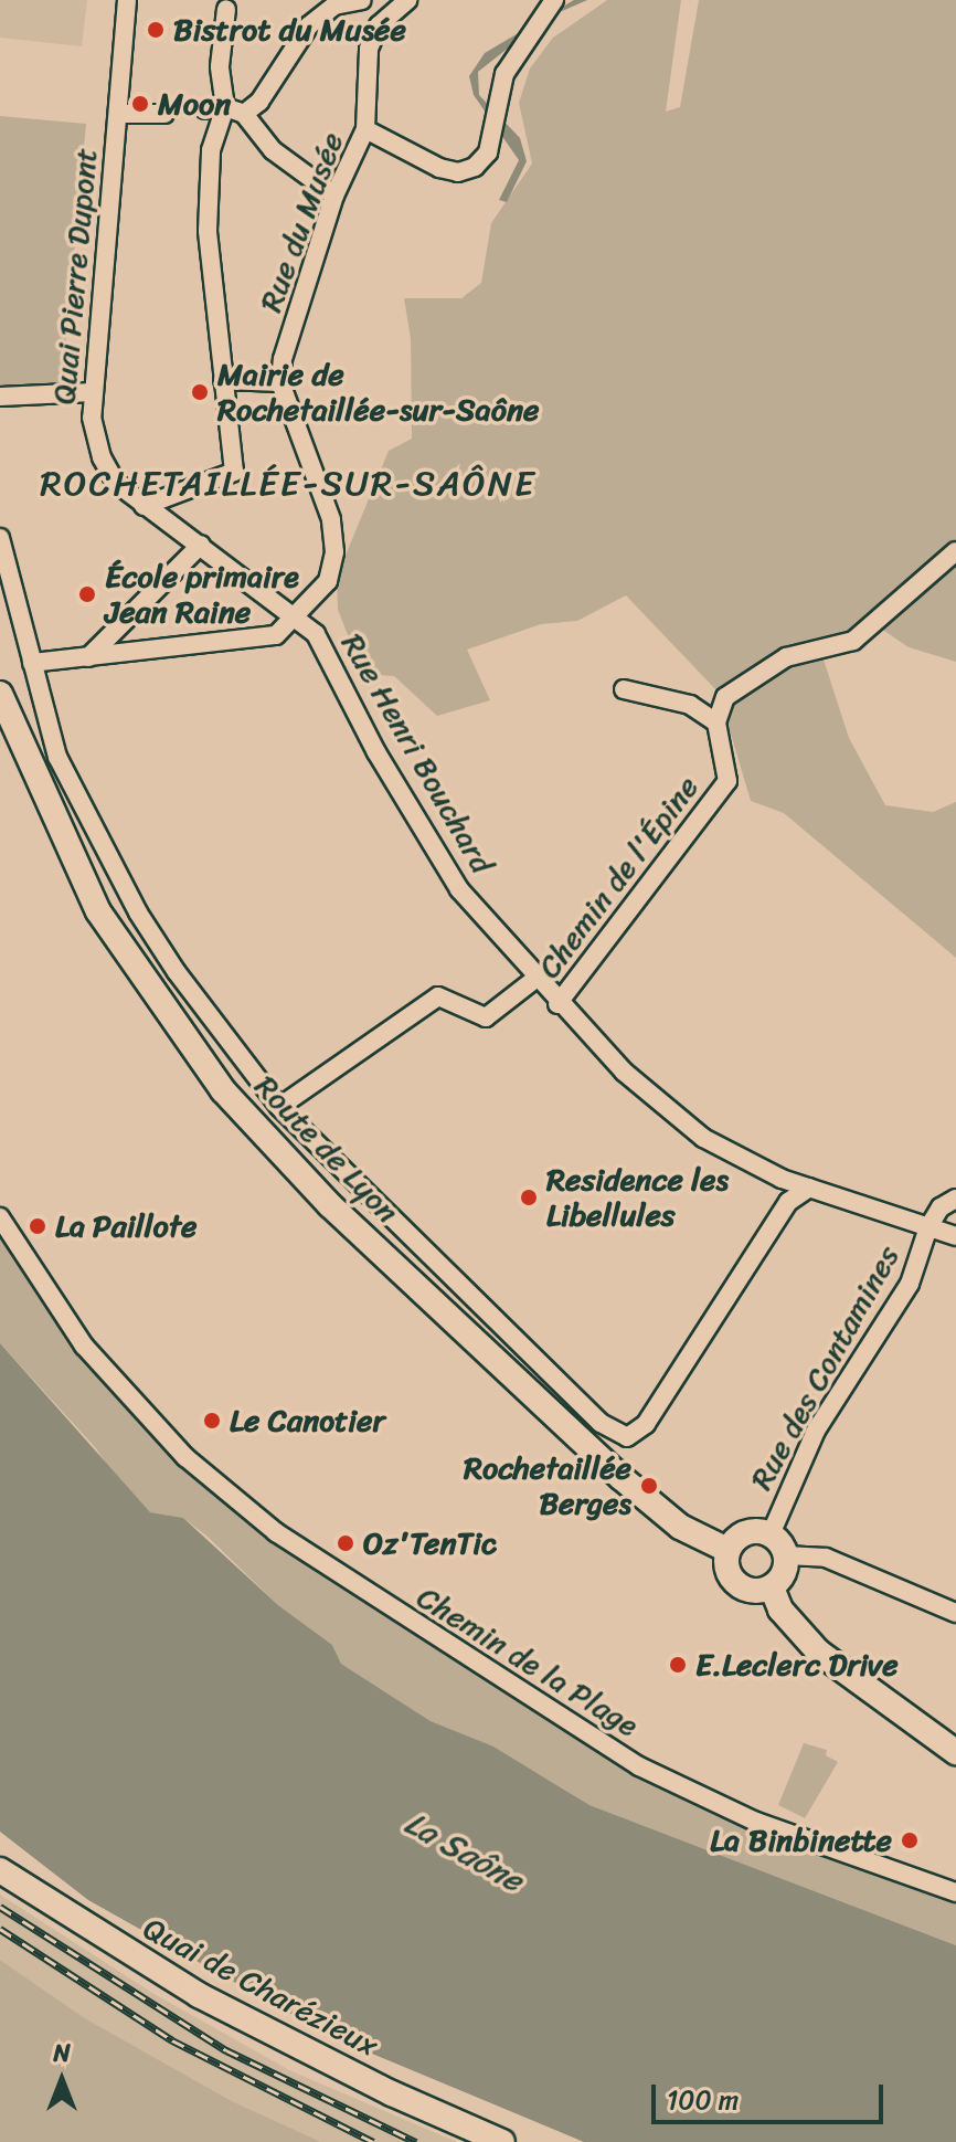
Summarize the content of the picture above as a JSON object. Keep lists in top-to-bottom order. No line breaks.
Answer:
{"streets":{"main road":["Route de Lyon","Quai de Charézieux"],"street":["Rue du Musée","Quai Pierre Dupont","Rue Henri Bouchard","Chemin de l'Épine","Rue des Contamines","Chemin de la Plage"]},"crossings":[["Quai Pierre Dupont","Rue Henri Bouchard"],["Rue Henri Bouchard","Chemin de l'Épine"],["Rue Henri Bouchard","Rue des Contamines"],["Route de Lyon","Rue des Contamines"]],"districts":["ROCHETAILLÉE-SUR-SAÔNE"],"water":["La Saône"],"places":["Bistrot du Musée","Moon","Mairie de Rochetaillée-sur-Saône","École primaire Jean Raine","Residence les Libellules","La Paillote","Le Canotier","Rochetaillée Berges","Oz'TenTic","E.Leclerc Drive","La Binbinette"],"scale_bar":"100 m","north":"top"}
